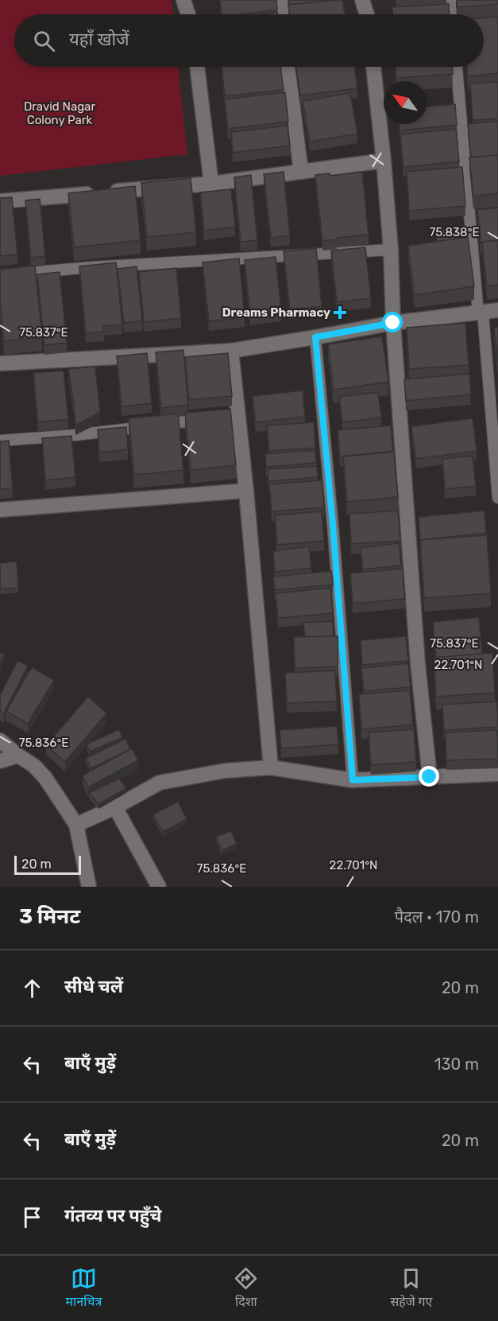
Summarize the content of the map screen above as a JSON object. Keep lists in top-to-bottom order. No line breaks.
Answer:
{"parks":["Dravid Nagar Colony Park"],"places":{"health":["Dreams Pharmacy"]},"scale_bar":"20 m","north":"top left","page":{"search":"यहाँ खोजें","scale":"20 m","heading":["3 मिनट","पैदल · 170 m"],"list":[["सीधे चलें","20 m"],["बाएँ मुड़ें","130 m"],["बाएँ मुड़ें","20 m"],"गंतव्य पर पहुँचे"],"nav":["मानचित्र","दिशा","सहेजे गए"]},"coordinates":["75.838°E","75.837°E","22.701°N","75.836°E"]}
